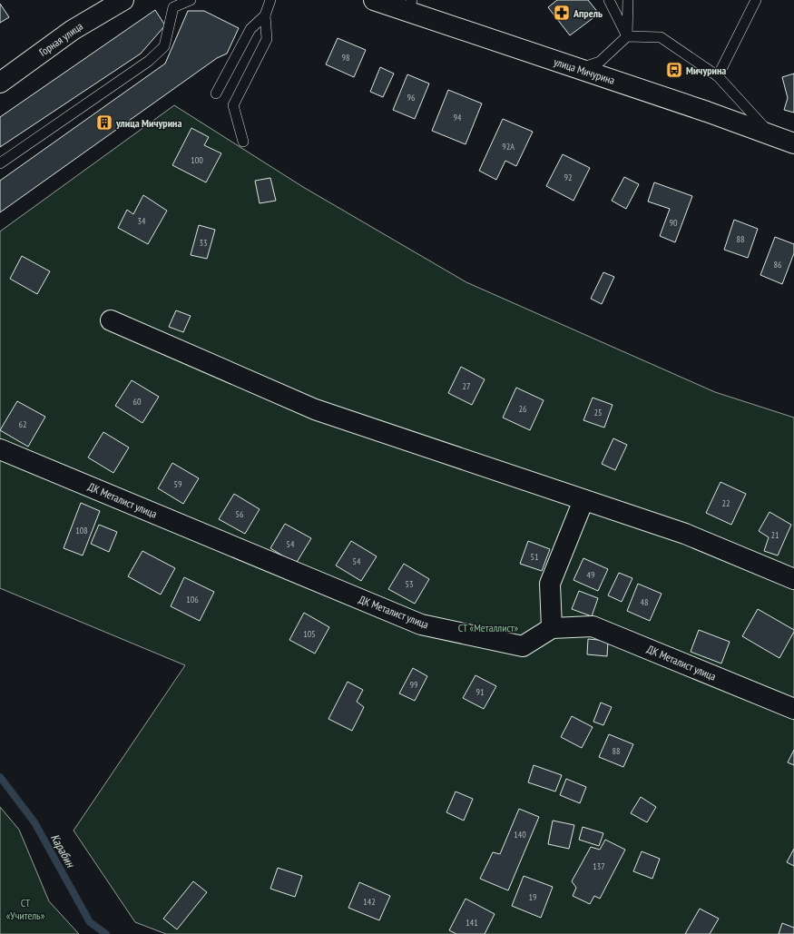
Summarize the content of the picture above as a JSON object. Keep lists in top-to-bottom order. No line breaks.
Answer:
{"streets":{"street":["Горная улица","улица Мичурина","ДК Металист улица"]},"water":["Карабин"],"parks":["СТ «Металлист»","СТ «Учитель»"],"places":{"pharmacy":["Апрель"],"bus stop":["Мичурина"],"building":["улица Мичурина"]},"house_numbers":["98","96","94","92А","100","92","34","90","88","33","86","27","60","26","25","62","59","22","56","108","21","54","51","54","49","53","106","48","105","99","91","88","140","137","19","142","141"]}
